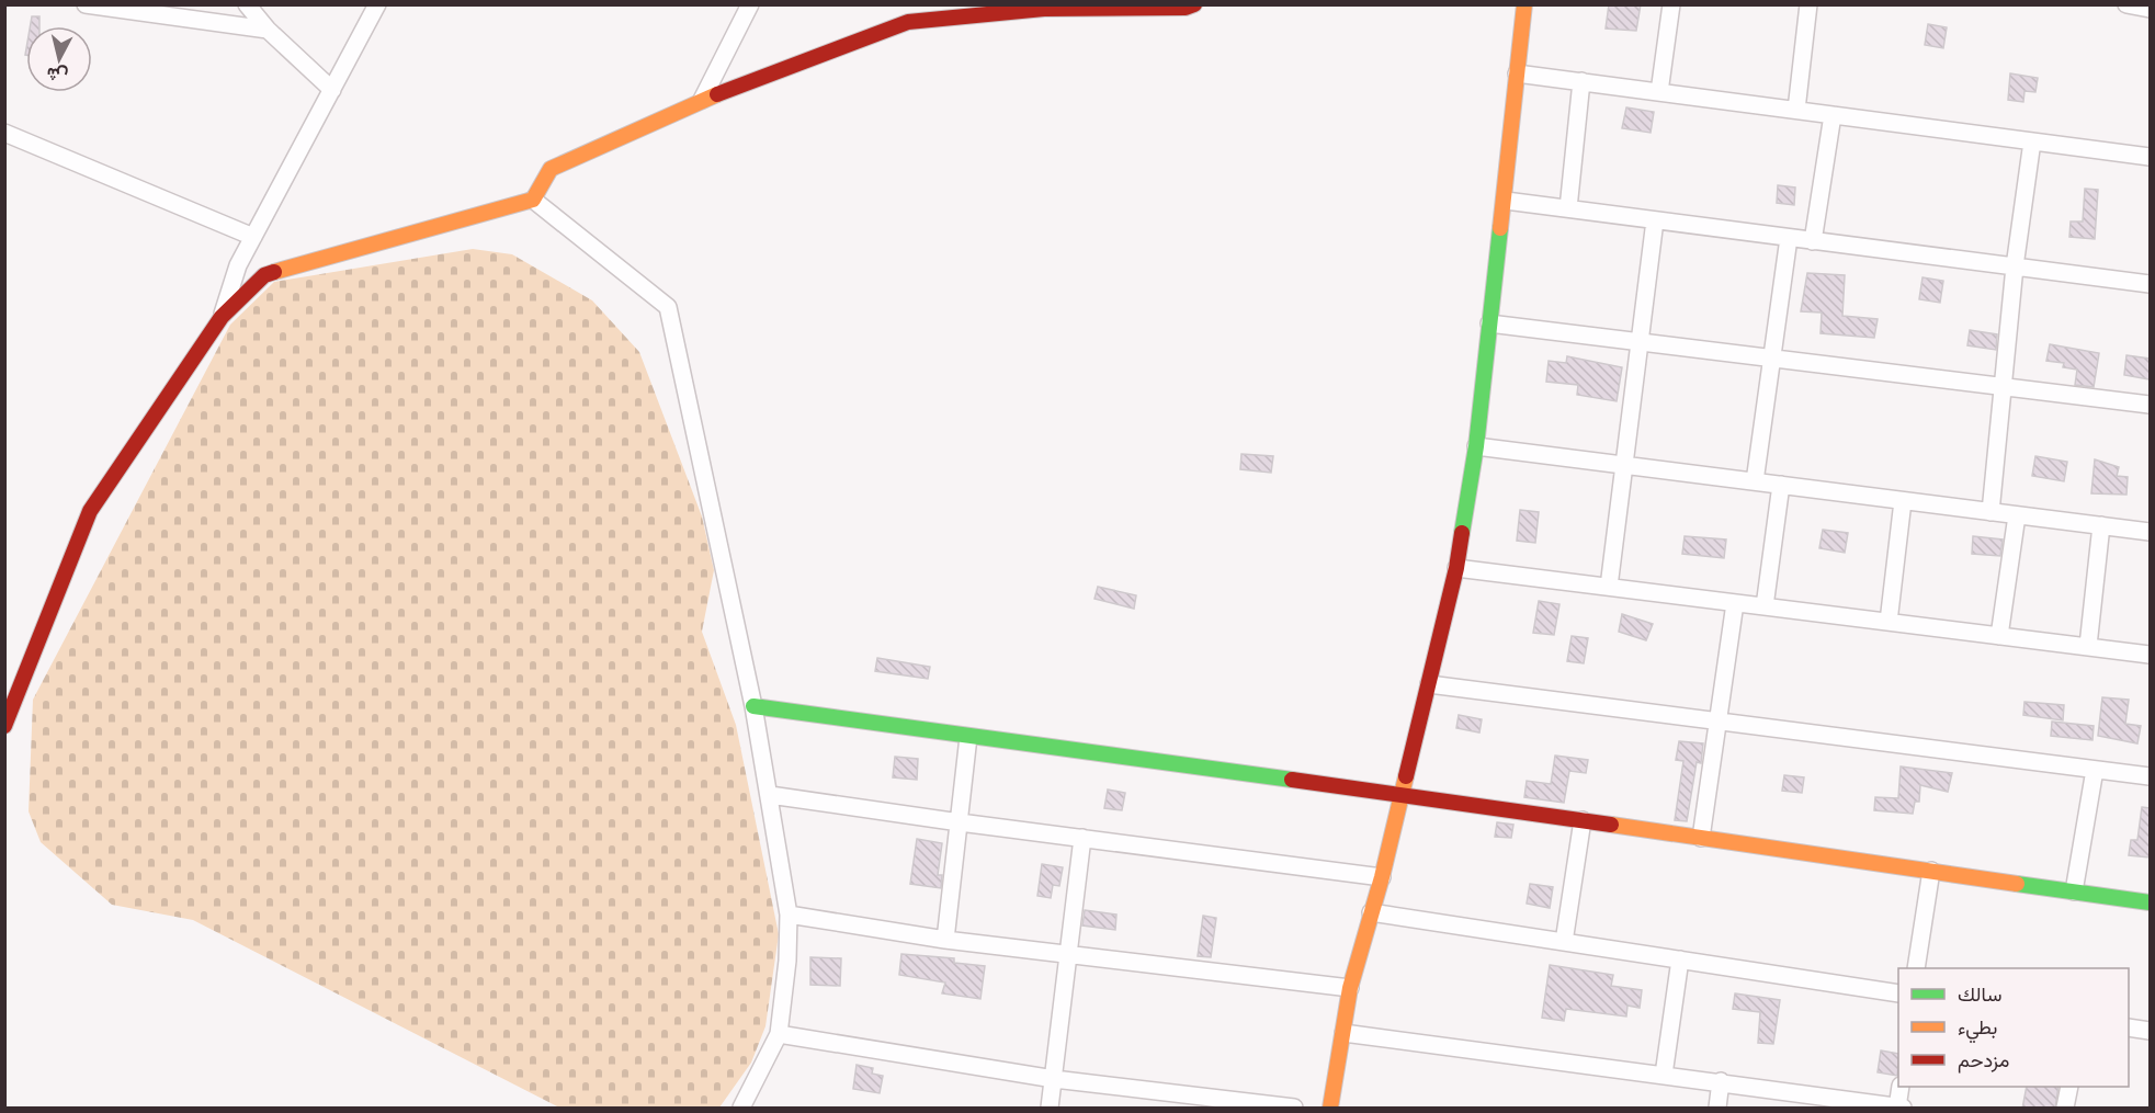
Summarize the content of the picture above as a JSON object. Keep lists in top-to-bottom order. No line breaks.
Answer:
{"legend":["سالك","بطيء","مزدحم"],"north":"bottom"}
